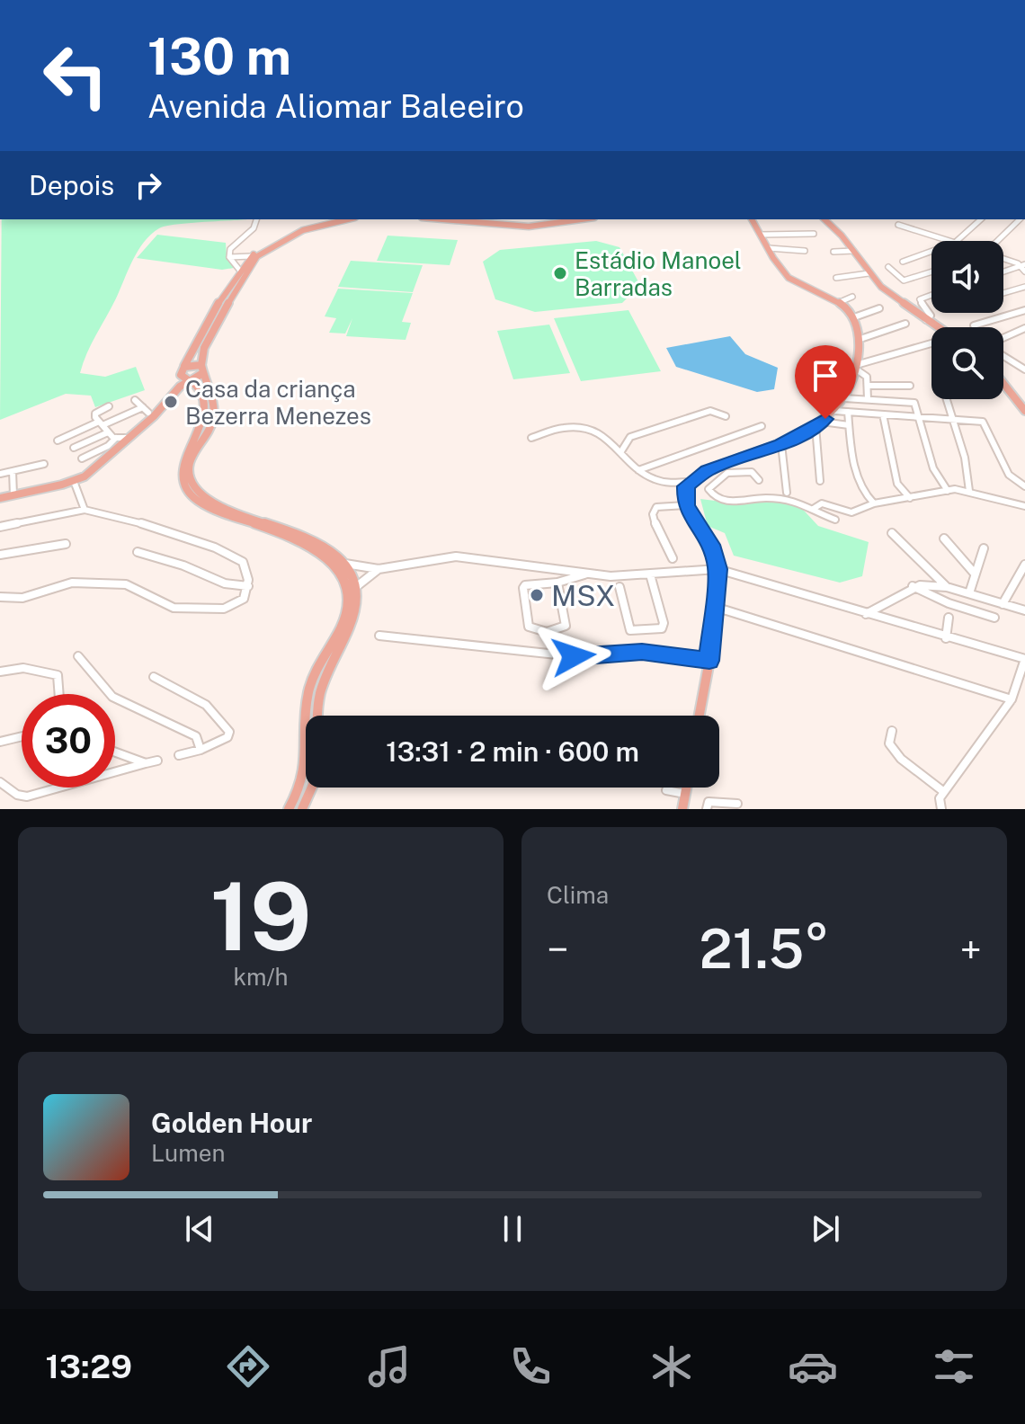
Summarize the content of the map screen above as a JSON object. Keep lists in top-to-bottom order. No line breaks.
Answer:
{"places":["Estádio Manoel Barradas","Casa da criança Bezerra Menezes","MSX"],"page":{"turn":["130 m","Avenida Aliomar Baleeiro"],"then":"Depois","limit":"30","trip":"13:31 · 2 min · 600 m","tile":[["19","km/h"],"Clima"],"heat":["−","21.5°","+"],"song":["Golden Hour","Lumen"],"tabs":"13:29"}}
